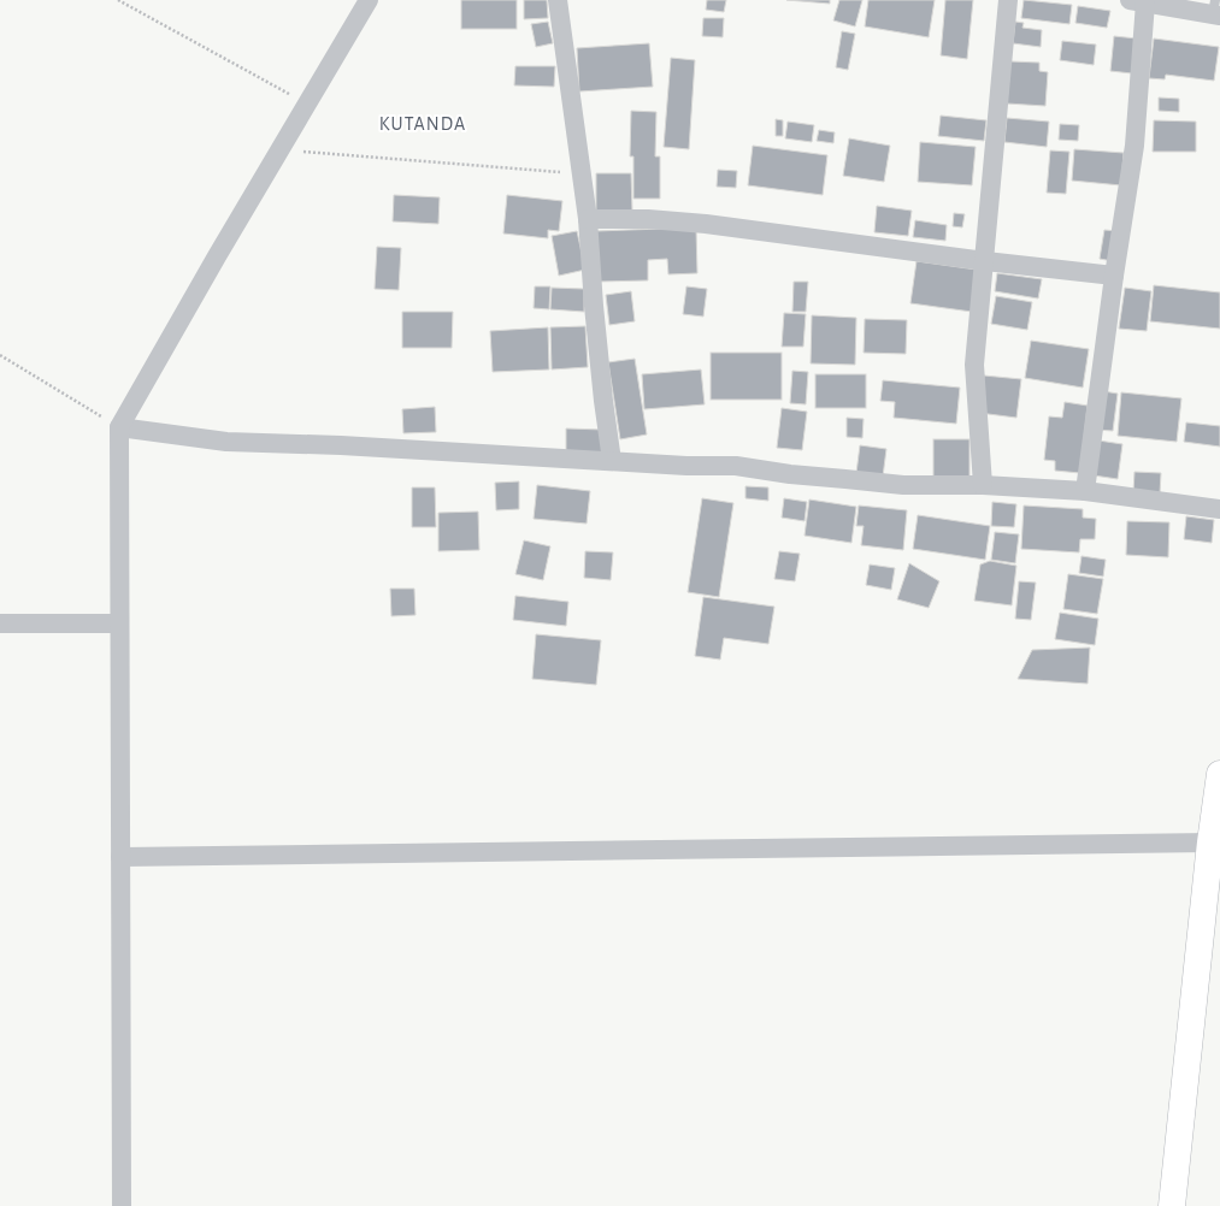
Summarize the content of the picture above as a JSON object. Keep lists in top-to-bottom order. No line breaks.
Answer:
{"districts":["KUTANDA"]}
